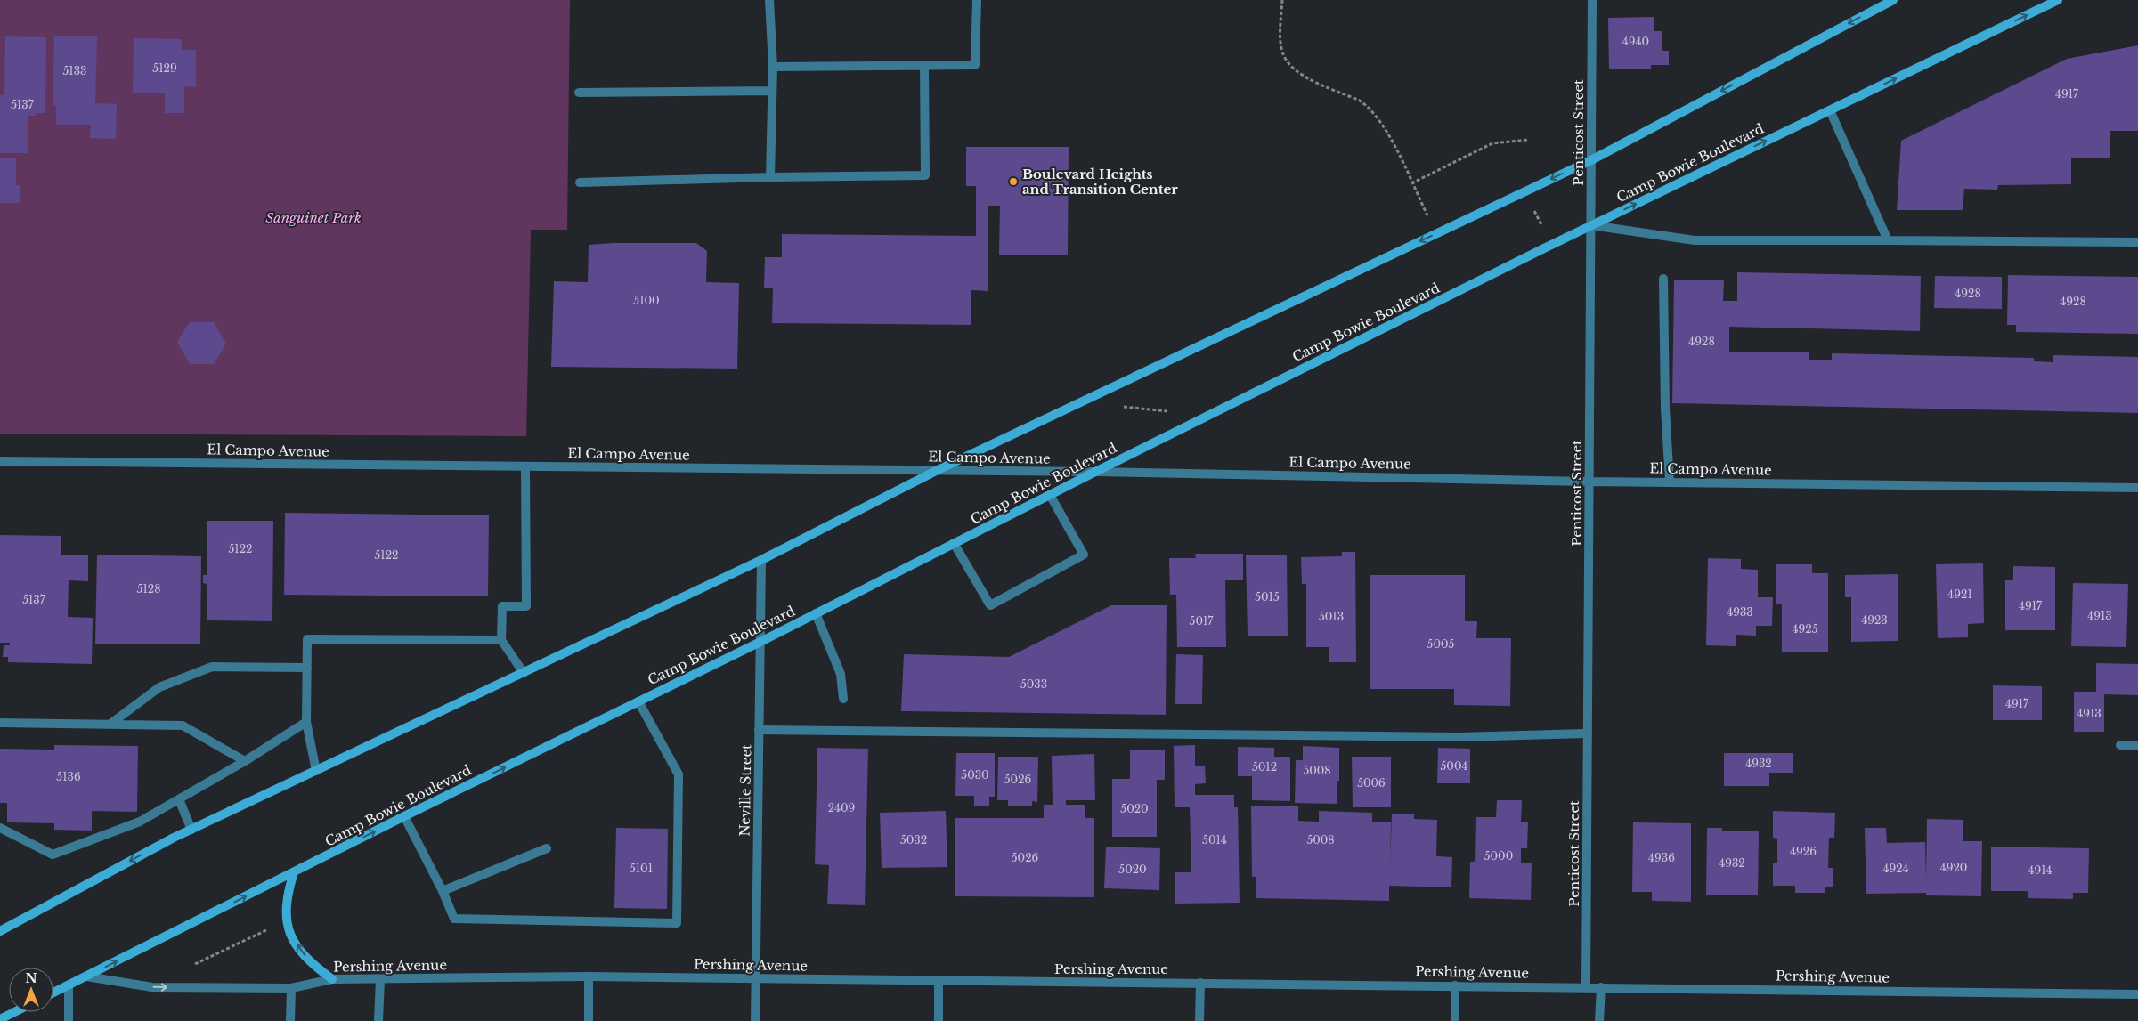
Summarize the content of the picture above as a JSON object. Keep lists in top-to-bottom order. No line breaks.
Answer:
{"streets":{"main road":["Camp Bowie Boulevard"],"street":["Penticost Street","El Campo Avenue","Neville Street","Pershing Avenue"]},"crossings":[["Penticost Street","Camp Bowie Boulevard"],["Penticost Street","El Campo Avenue"],["Penticost Street","Pershing Avenue"],["Camp Bowie Boulevard","El Campo Avenue"],["Camp Bowie Boulevard","Neville Street"],["Camp Bowie Boulevard","Pershing Avenue"],["Neville Street","Pershing Avenue"]],"parks":["Sanguinet Park"],"places":["Boulevard Heights and Transition Center"],"house_numbers":["4940","5129","5133","4917","5137","4928","5100","4928","4928","5122","5122","5128","4921","5015","5137","4917","4933","4913","5013","4923","5017","4925","5005","5033","4917","4913","4932","5004","5012","5008","5030","5136","5026","5006","2409","5020","5032","5014","5008","4926","5000","5026","4936","4932","4920","5101","4924","5020","4914"],"north":"top"}
